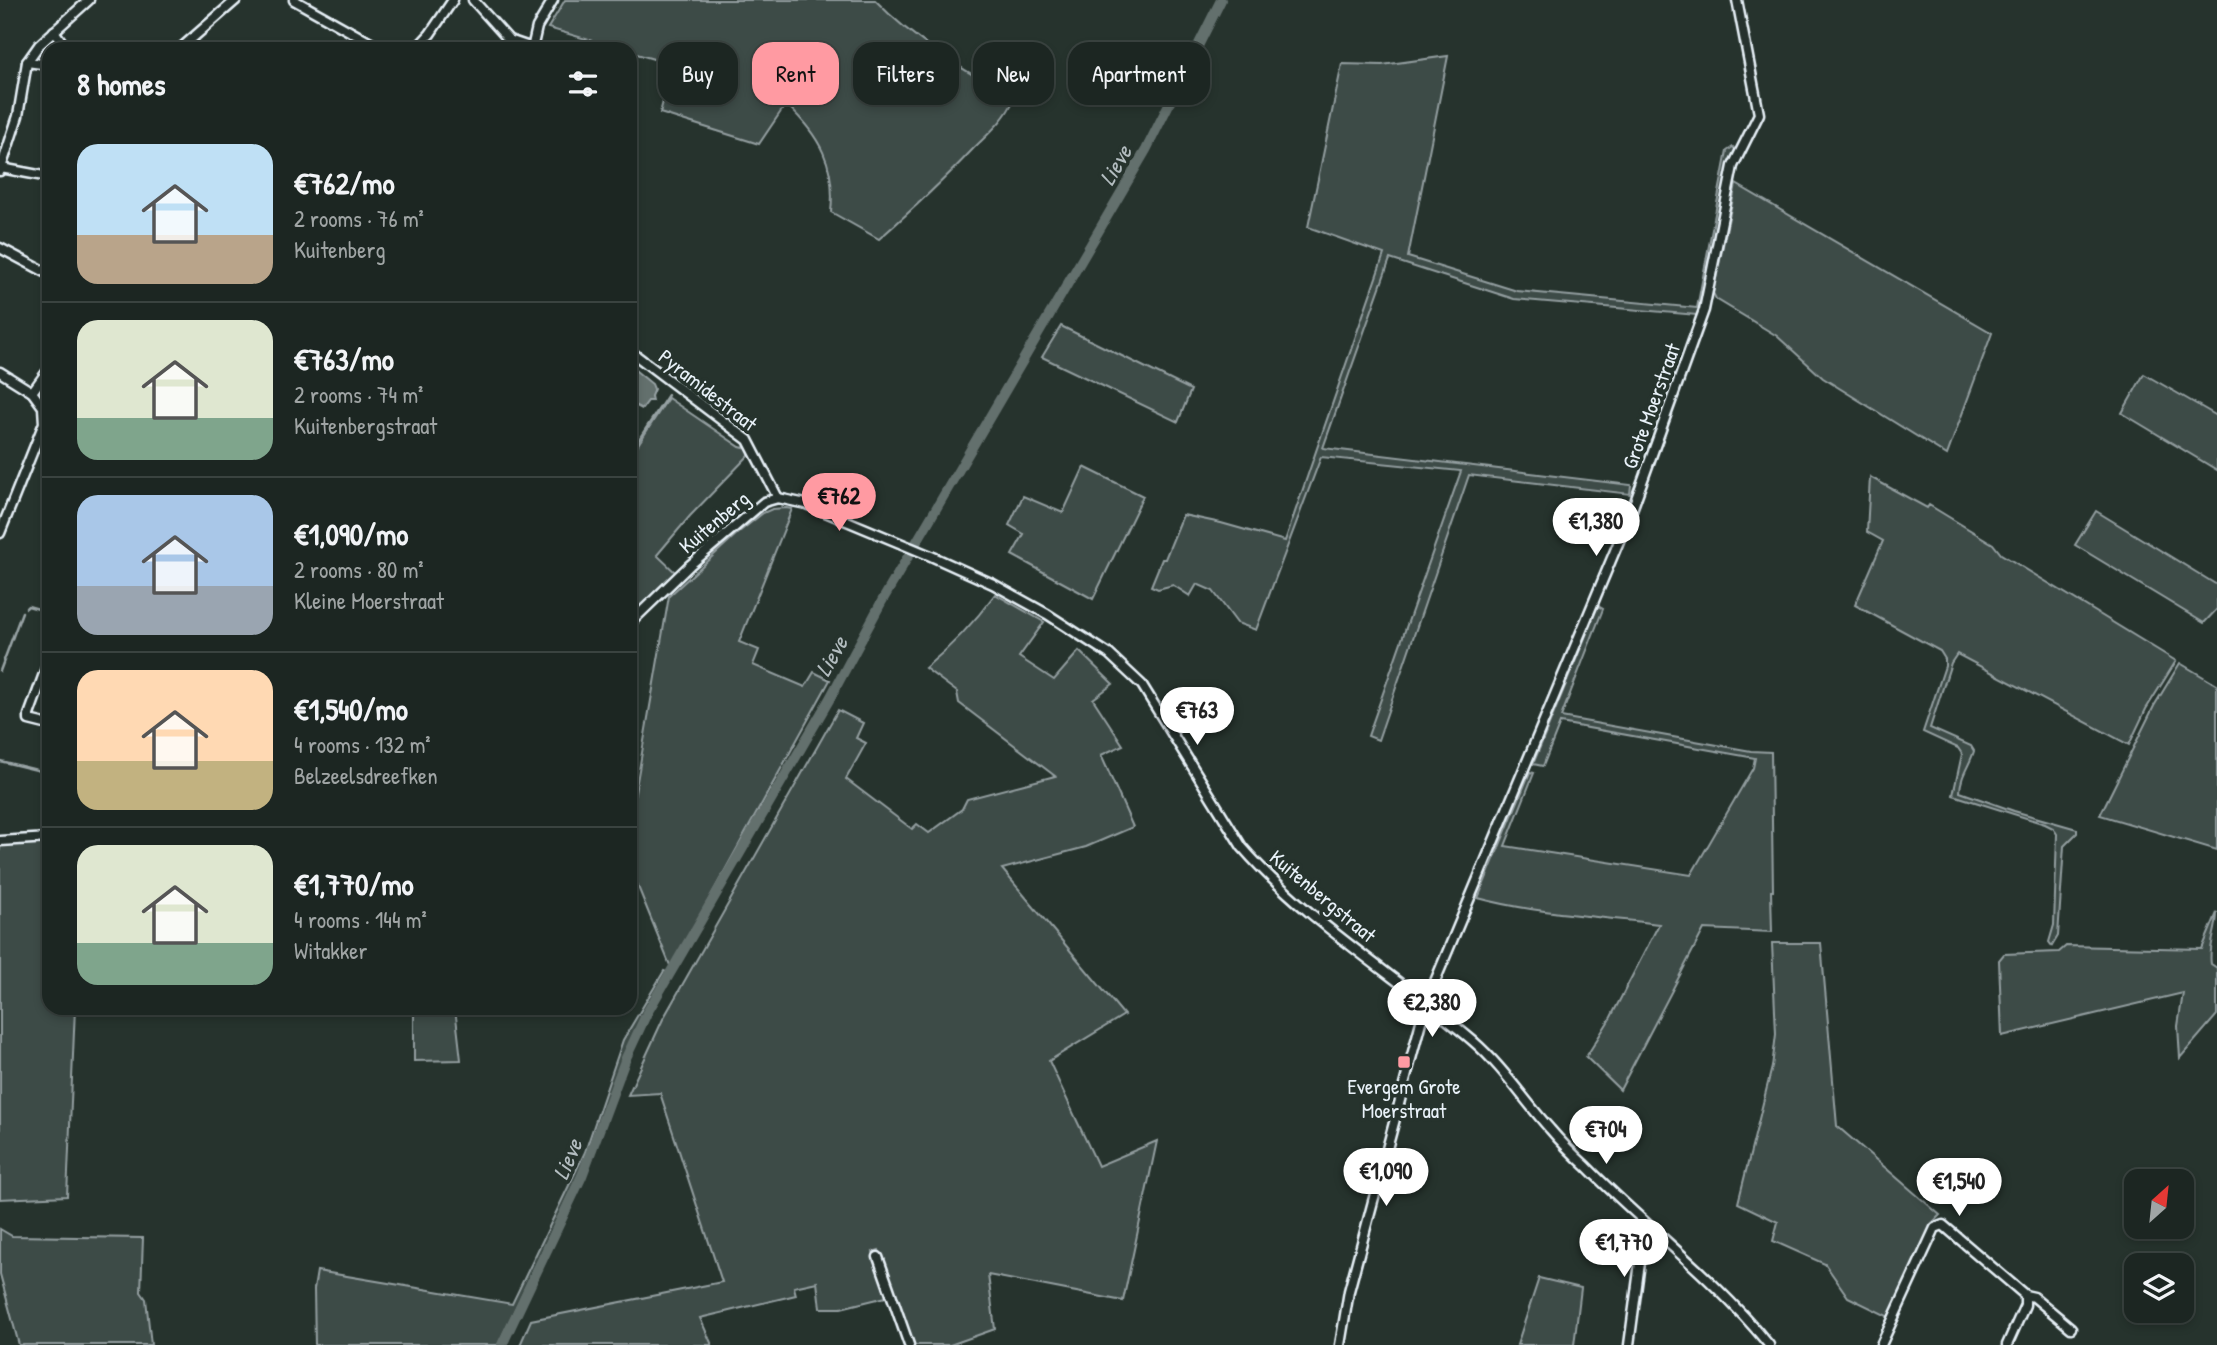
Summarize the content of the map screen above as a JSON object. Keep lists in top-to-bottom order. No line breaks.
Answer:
{"streets":{"street":["Pyramidestraat","Grote Moerstraat","Kuitenberg","Kuitenbergstraat"]},"crossings":[["Pyramidestraat","Kuitenberg"],["Grote Moerstraat","Kuitenbergstraat"],["Kuitenberg","Kuitenbergstraat"]],"water":["Lieve"],"places":{"transit":["Evergem Grote Moerstraat"]},"north":"top right","page":{"chip":["Buy","Rent","Filters","New","Apartment"],"heading":"8 homes","list":[{"name":"€762/mo","note":"2 rooms · 76 m² · Kuitenberg"},{"name":"€763/mo","note":"2 rooms · 74 m² · Kuitenbergstraat"},{"name":"€1,090/mo","note":"2 rooms · 80 m² · Kleine Moerstraat"},{"name":"€1,540/mo","note":"4 rooms · 132 m² · Belzeelsdreefken"},{"name":"€1,770/mo","note":"4 rooms · 144 m² · Witakker"}],"price":["€762","€1,380","€763","€2,380","€704","€1,090","€1,540","€1,770"]}}
